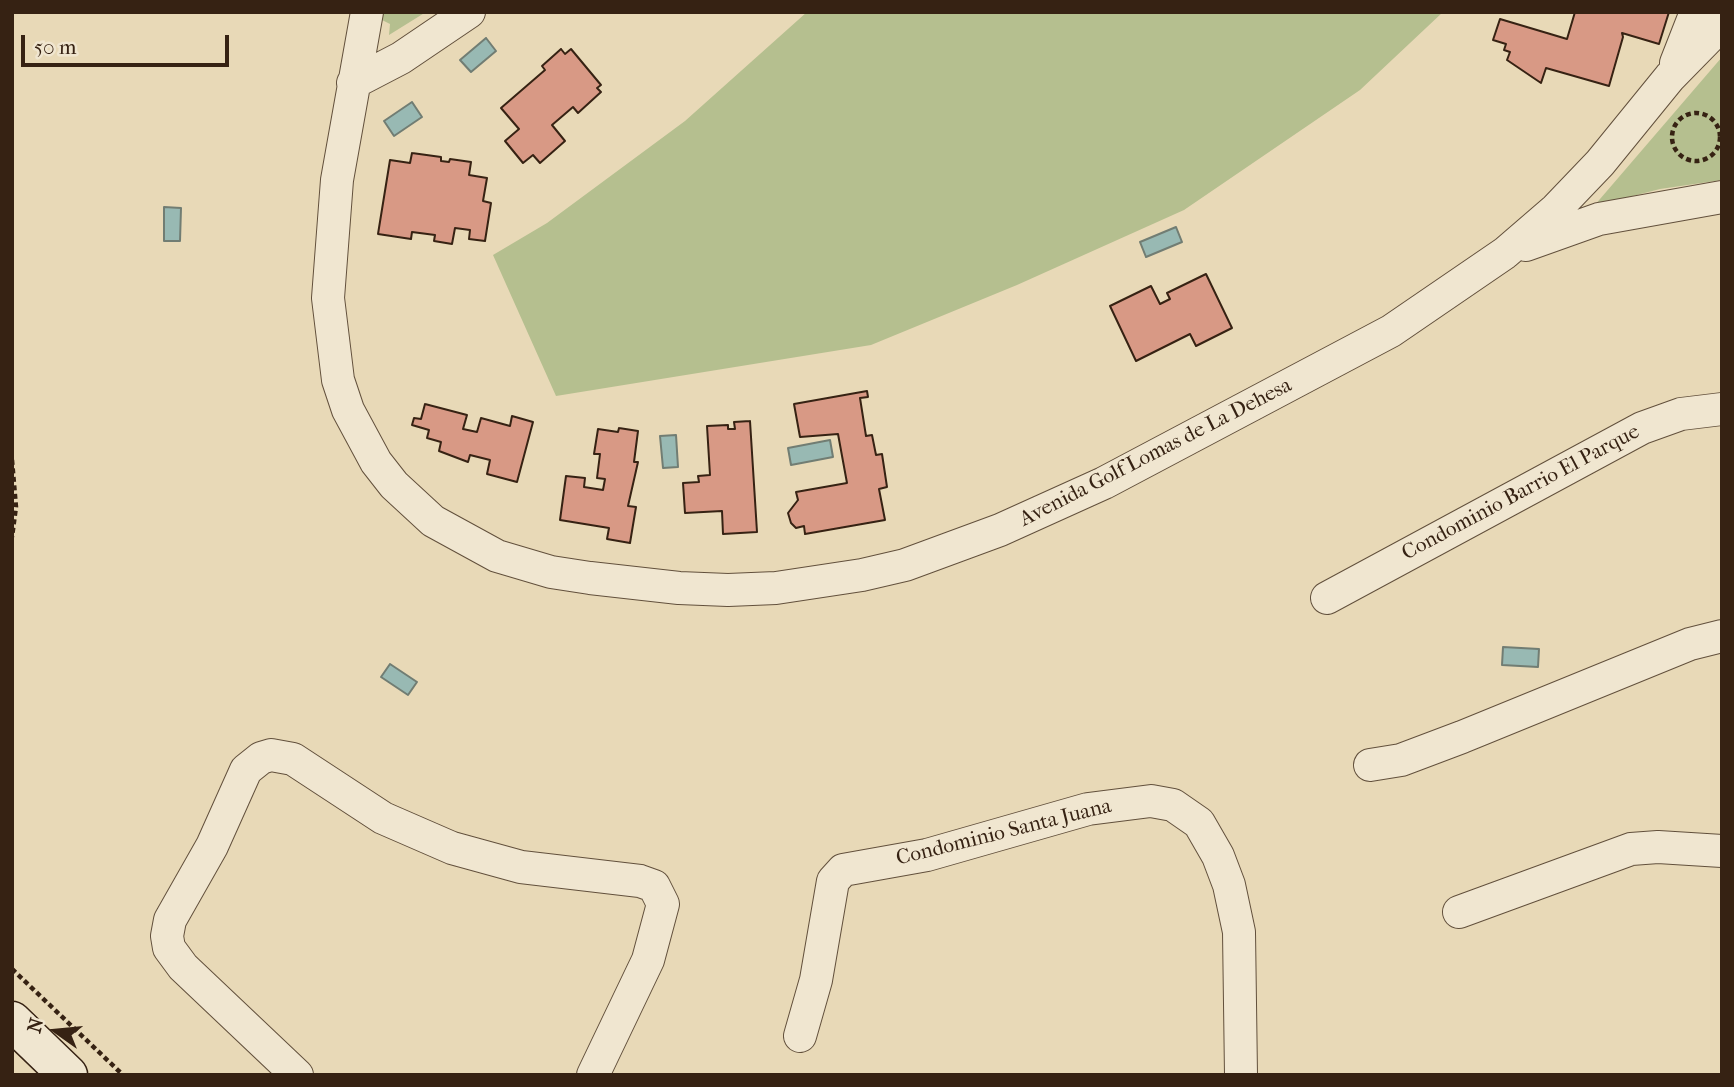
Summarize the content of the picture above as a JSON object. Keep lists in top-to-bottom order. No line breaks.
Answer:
{"streets":{"street":["Avenida Golf Lomas de La Dehesa","Condominio Barrio El Parque","Condominio Santa Juana"]},"scale_bar":"50 m","north":"left"}
